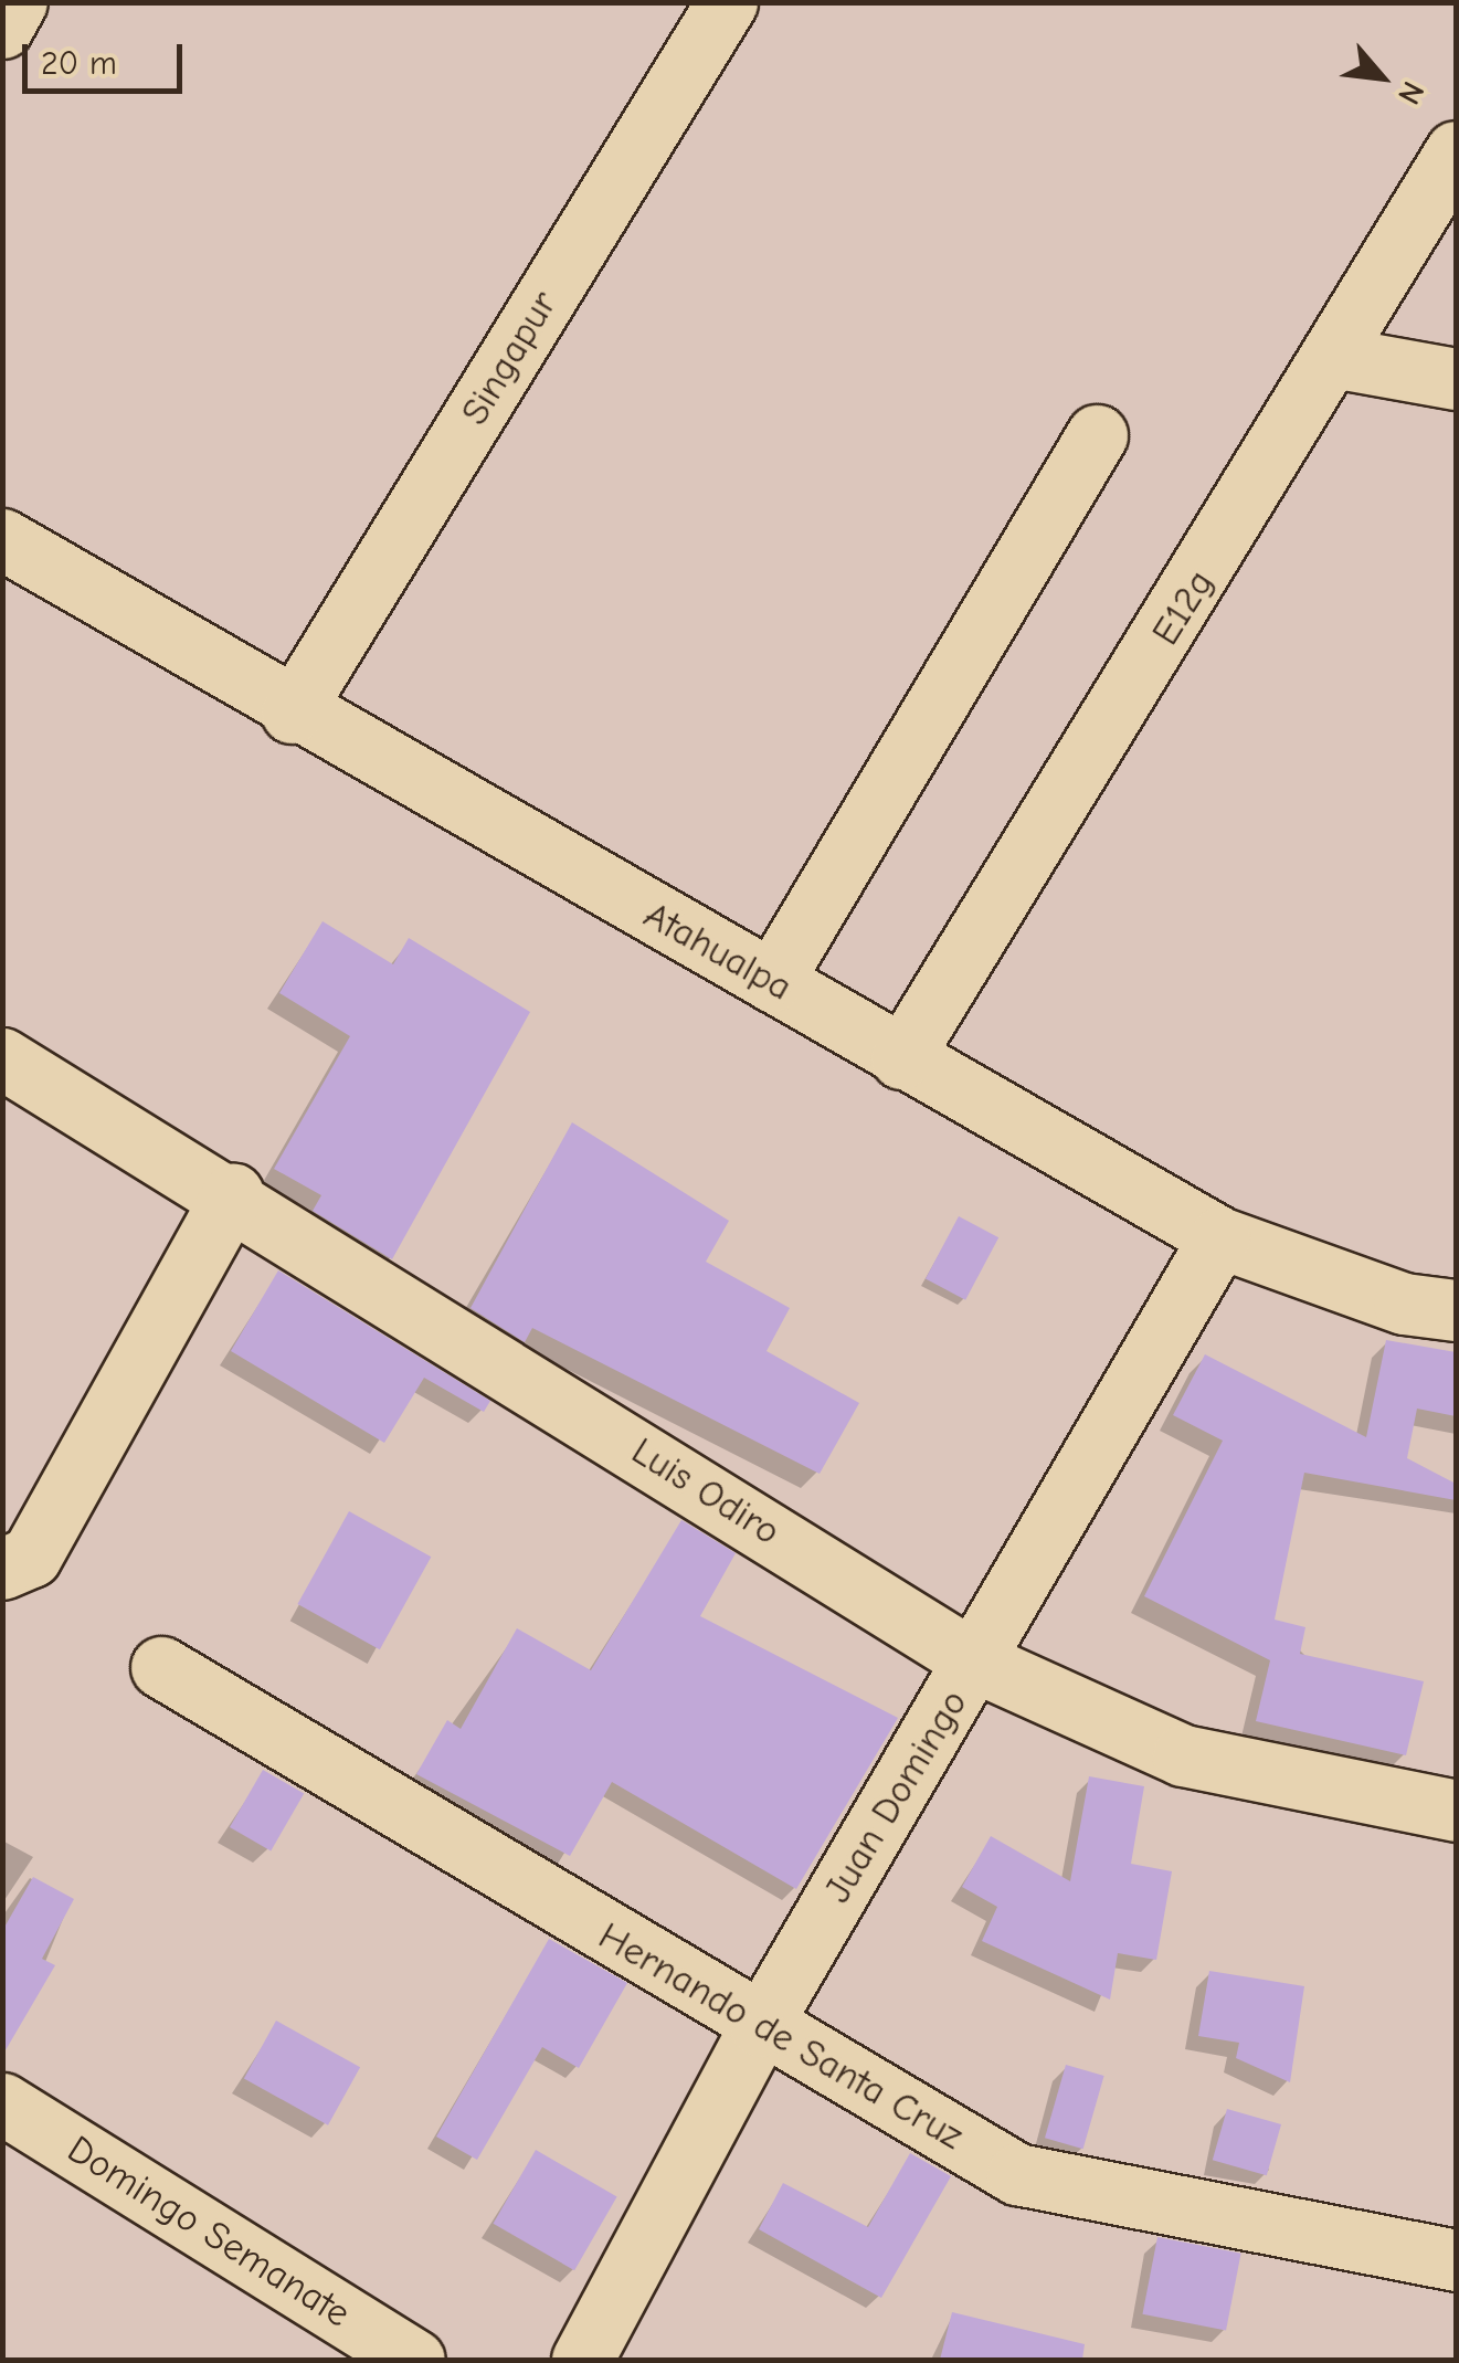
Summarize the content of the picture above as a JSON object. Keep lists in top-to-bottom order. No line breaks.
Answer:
{"streets":{"street":["Singapur","E12g","Atahualpa","Luis Odiro","Juan Domingo","Hernando de Santa Cruz","Domingo Semanate"]},"crossings":[["Singapur","Atahualpa"],["E12g","Atahualpa"],["Atahualpa","Juan Domingo"],["Luis Odiro","Juan Domingo"],["Juan Domingo","Hernando de Santa Cruz"]],"scale_bar":"20 m","north":"bottom right"}
